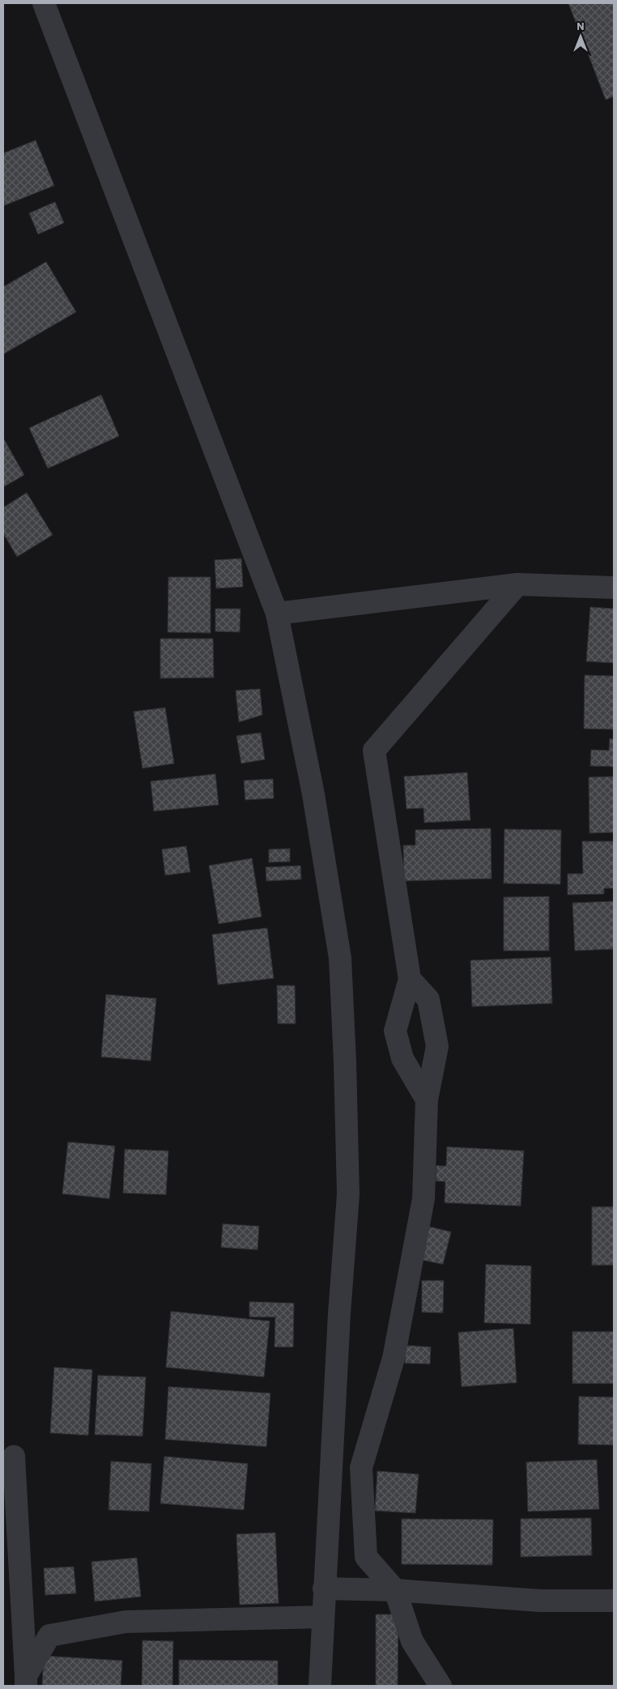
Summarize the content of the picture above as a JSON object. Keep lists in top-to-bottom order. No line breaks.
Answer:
{"north":"top"}
